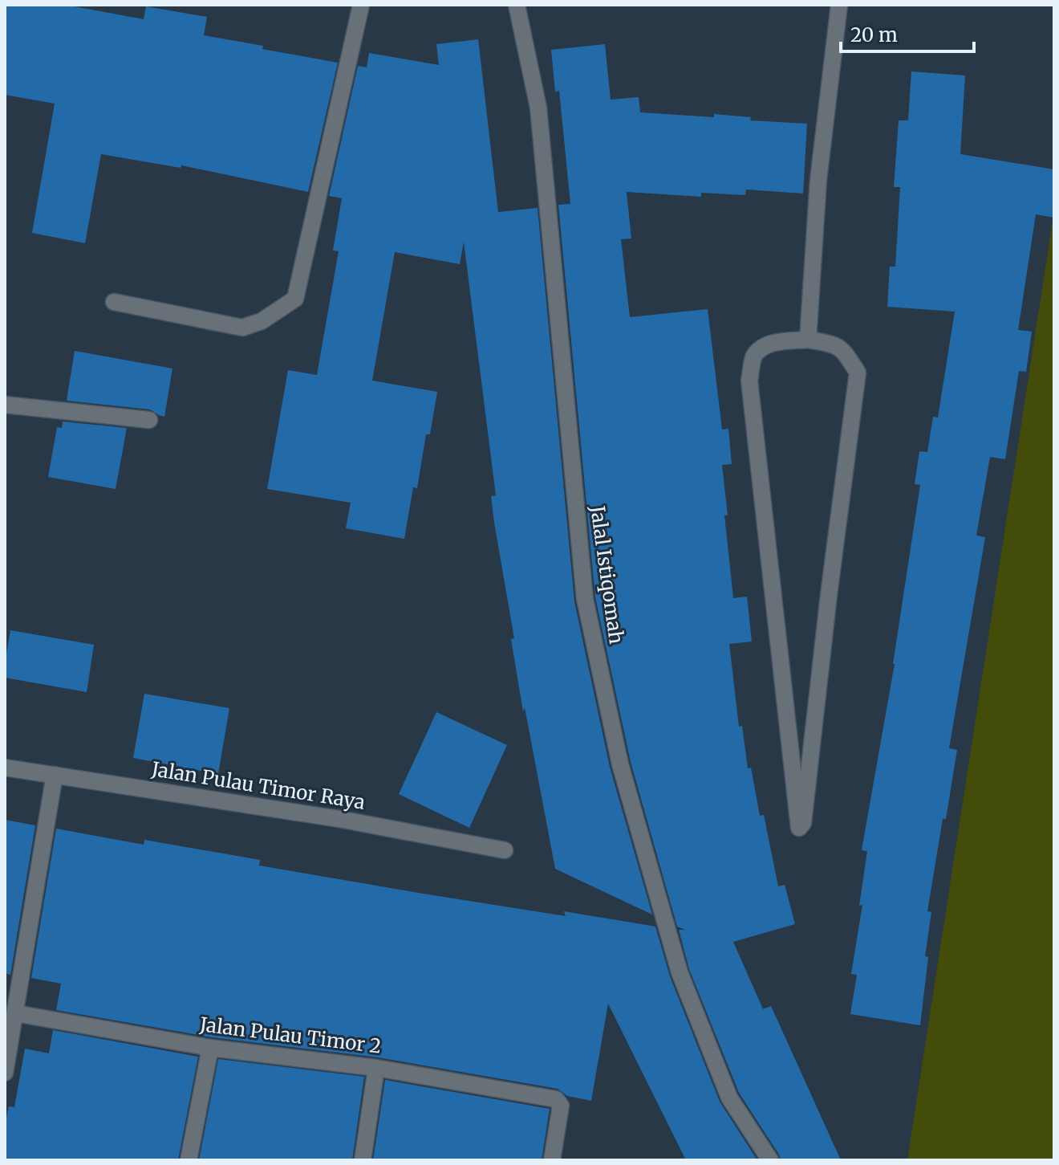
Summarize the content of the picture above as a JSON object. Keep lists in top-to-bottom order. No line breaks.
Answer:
{"streets":{"street":["Jalal Istiqomah","Jalan Pulau Timor Raya","Jalan Pulau Timor 2"]},"scale_bar":"20 m"}
